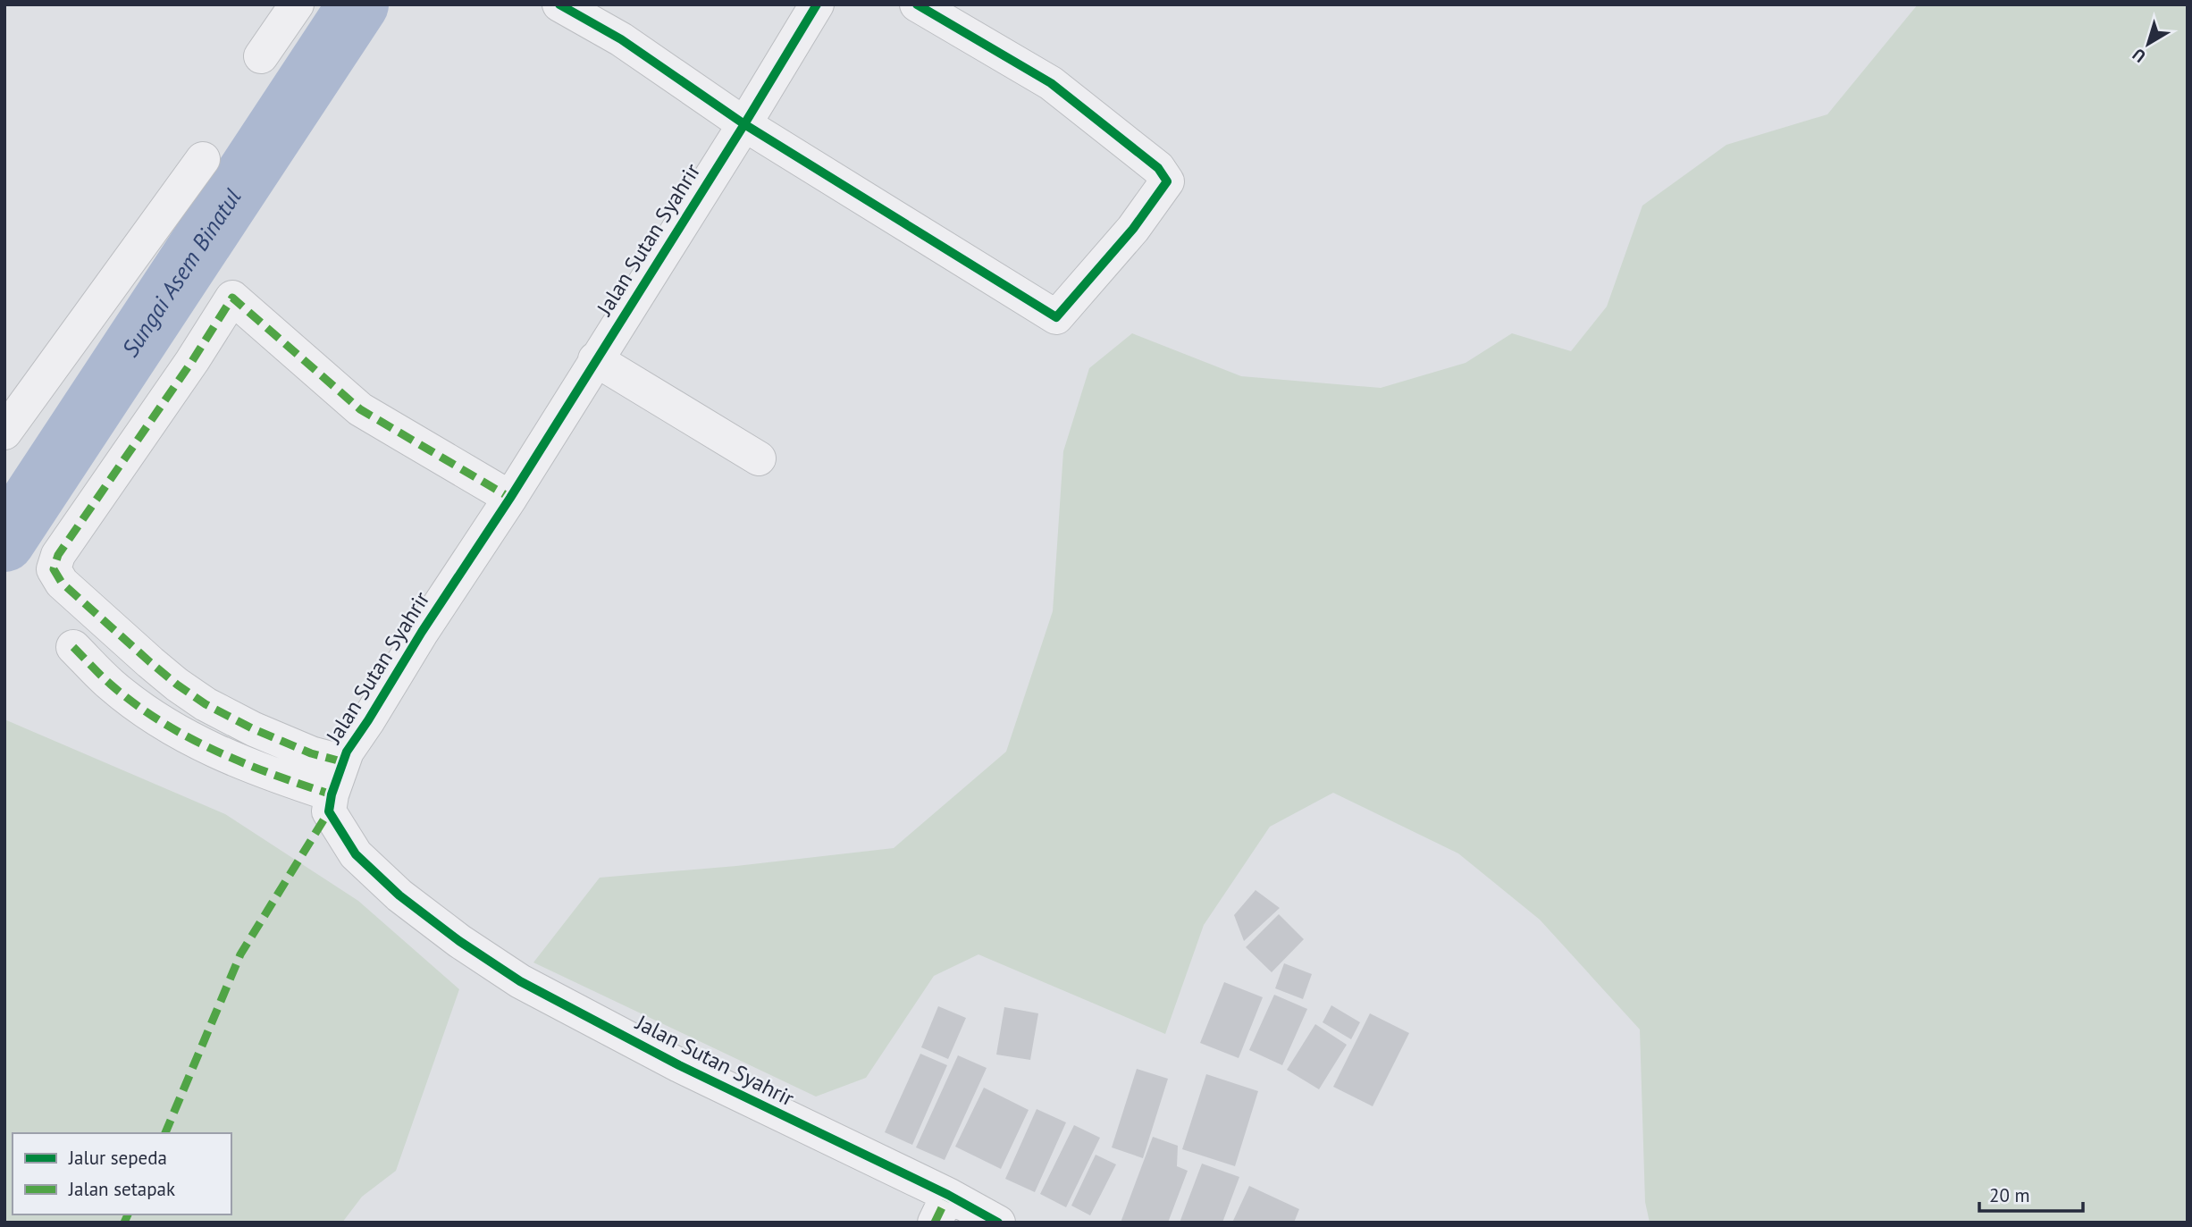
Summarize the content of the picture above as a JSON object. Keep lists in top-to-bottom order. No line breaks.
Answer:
{"streets":{"street":["Jalan Sutan Syahrir"]},"water":["Sungai Asem Binatul"],"legend":["Jalur sepeda","Jalan setapak"],"scale_bar":"20 m","north":"bottom left"}
